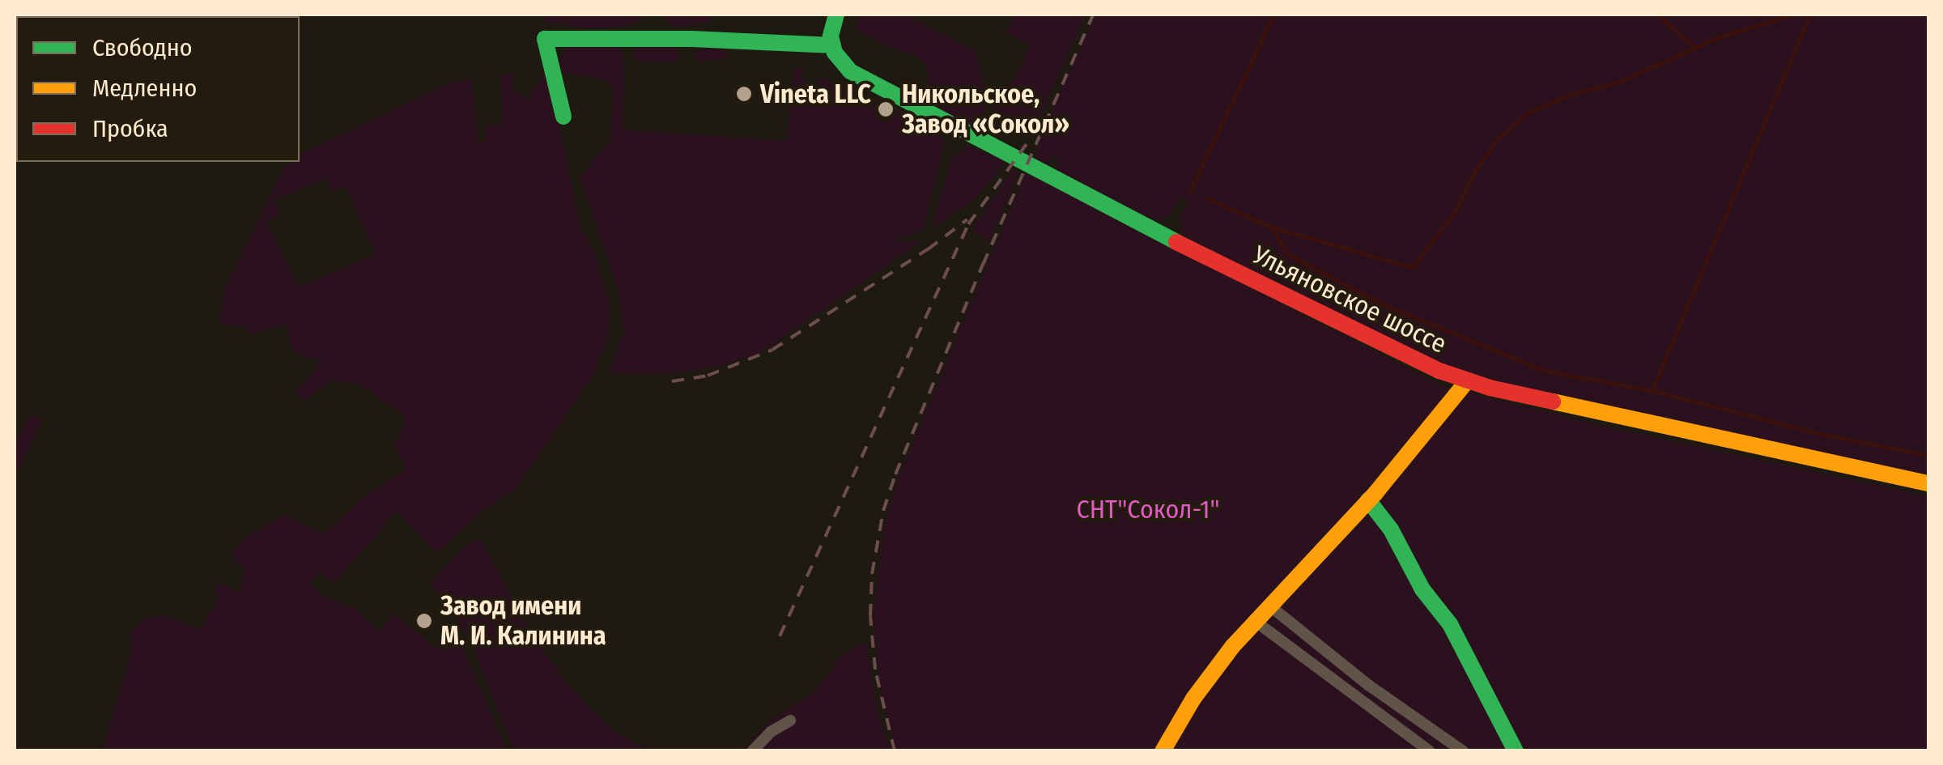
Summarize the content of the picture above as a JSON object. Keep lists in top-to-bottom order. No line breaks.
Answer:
{"streets":{"main road":["Ульяновское шоссе"]},"parks":["СНТ\"Сокол-1\""],"places":["Vineta LLC","Никольское, Завод «Сокол»","Завод имени М. И. Калинина"],"legend":["Свободно","Медленно","Пробка"]}
